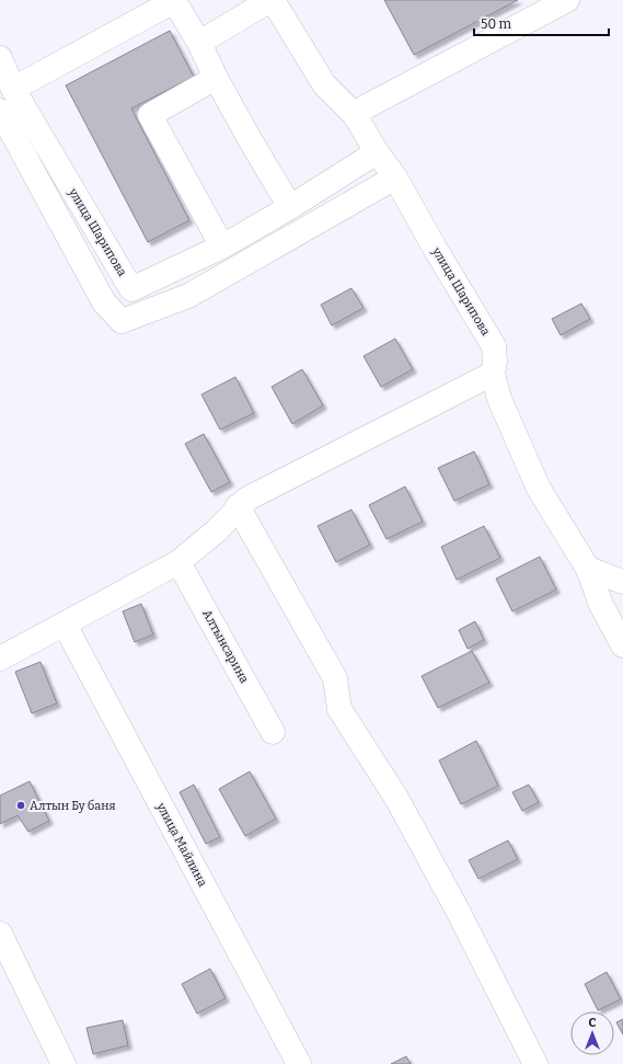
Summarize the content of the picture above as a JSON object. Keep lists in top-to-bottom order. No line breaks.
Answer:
{"streets":{"street":["улица Шарипова","Алтынсарина","улица Майлина"]},"places":["Алтын Бу баня"],"scale_bar":"50 m","north":"top"}
